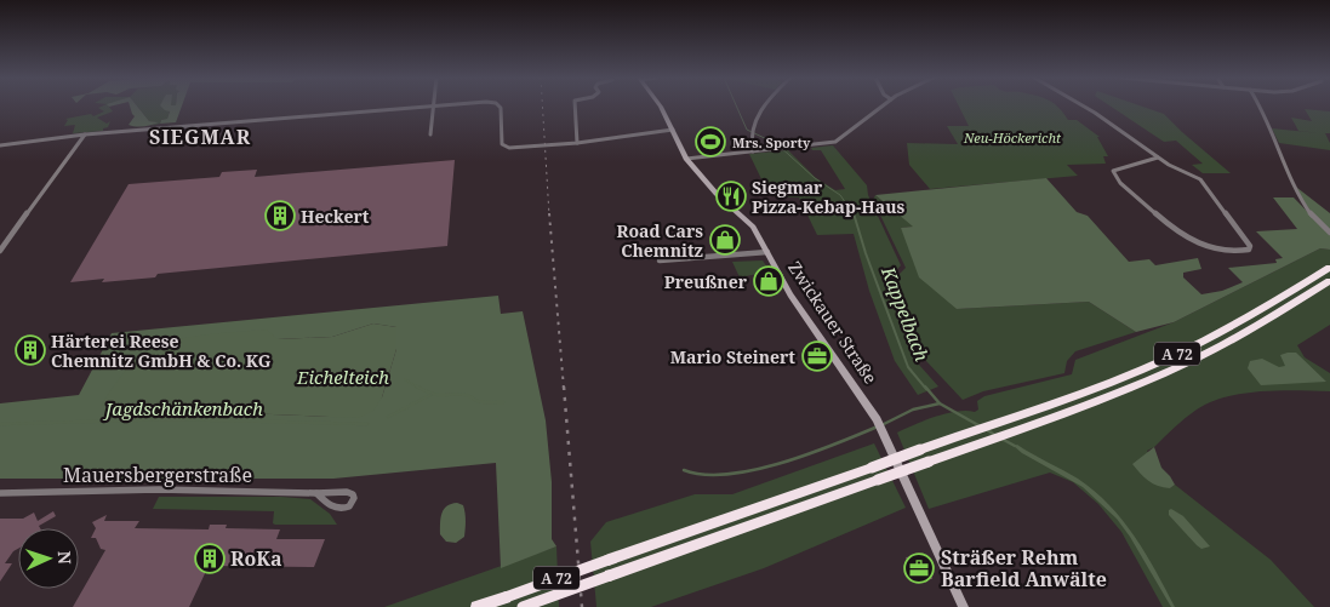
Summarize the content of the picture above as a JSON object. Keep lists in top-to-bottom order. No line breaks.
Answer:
{"streets":{"highway":["A 72"],"main road":["Zwickauer Straße"],"street":["Mauersbergerstraße"]},"districts":["SIEGMAR"],"water":["Kappelbach","Eichelteich","Jagdschänkenbach"],"parks":["Neu-Höckericht"],"places":{"sports":["Mrs. Sporty"],"restaurant":["Siegmar Pizza-Kebap-Haus"],"building":["Heckert","Härterei Reese Chemnitz GmbH & Co. KG","RoKa"],"shop":["Road Cars Chemnitz","Preußner"],"office":["Mario Steinert","Sträßer Rehm Barfield Anwälte"]},"north":"right"}
